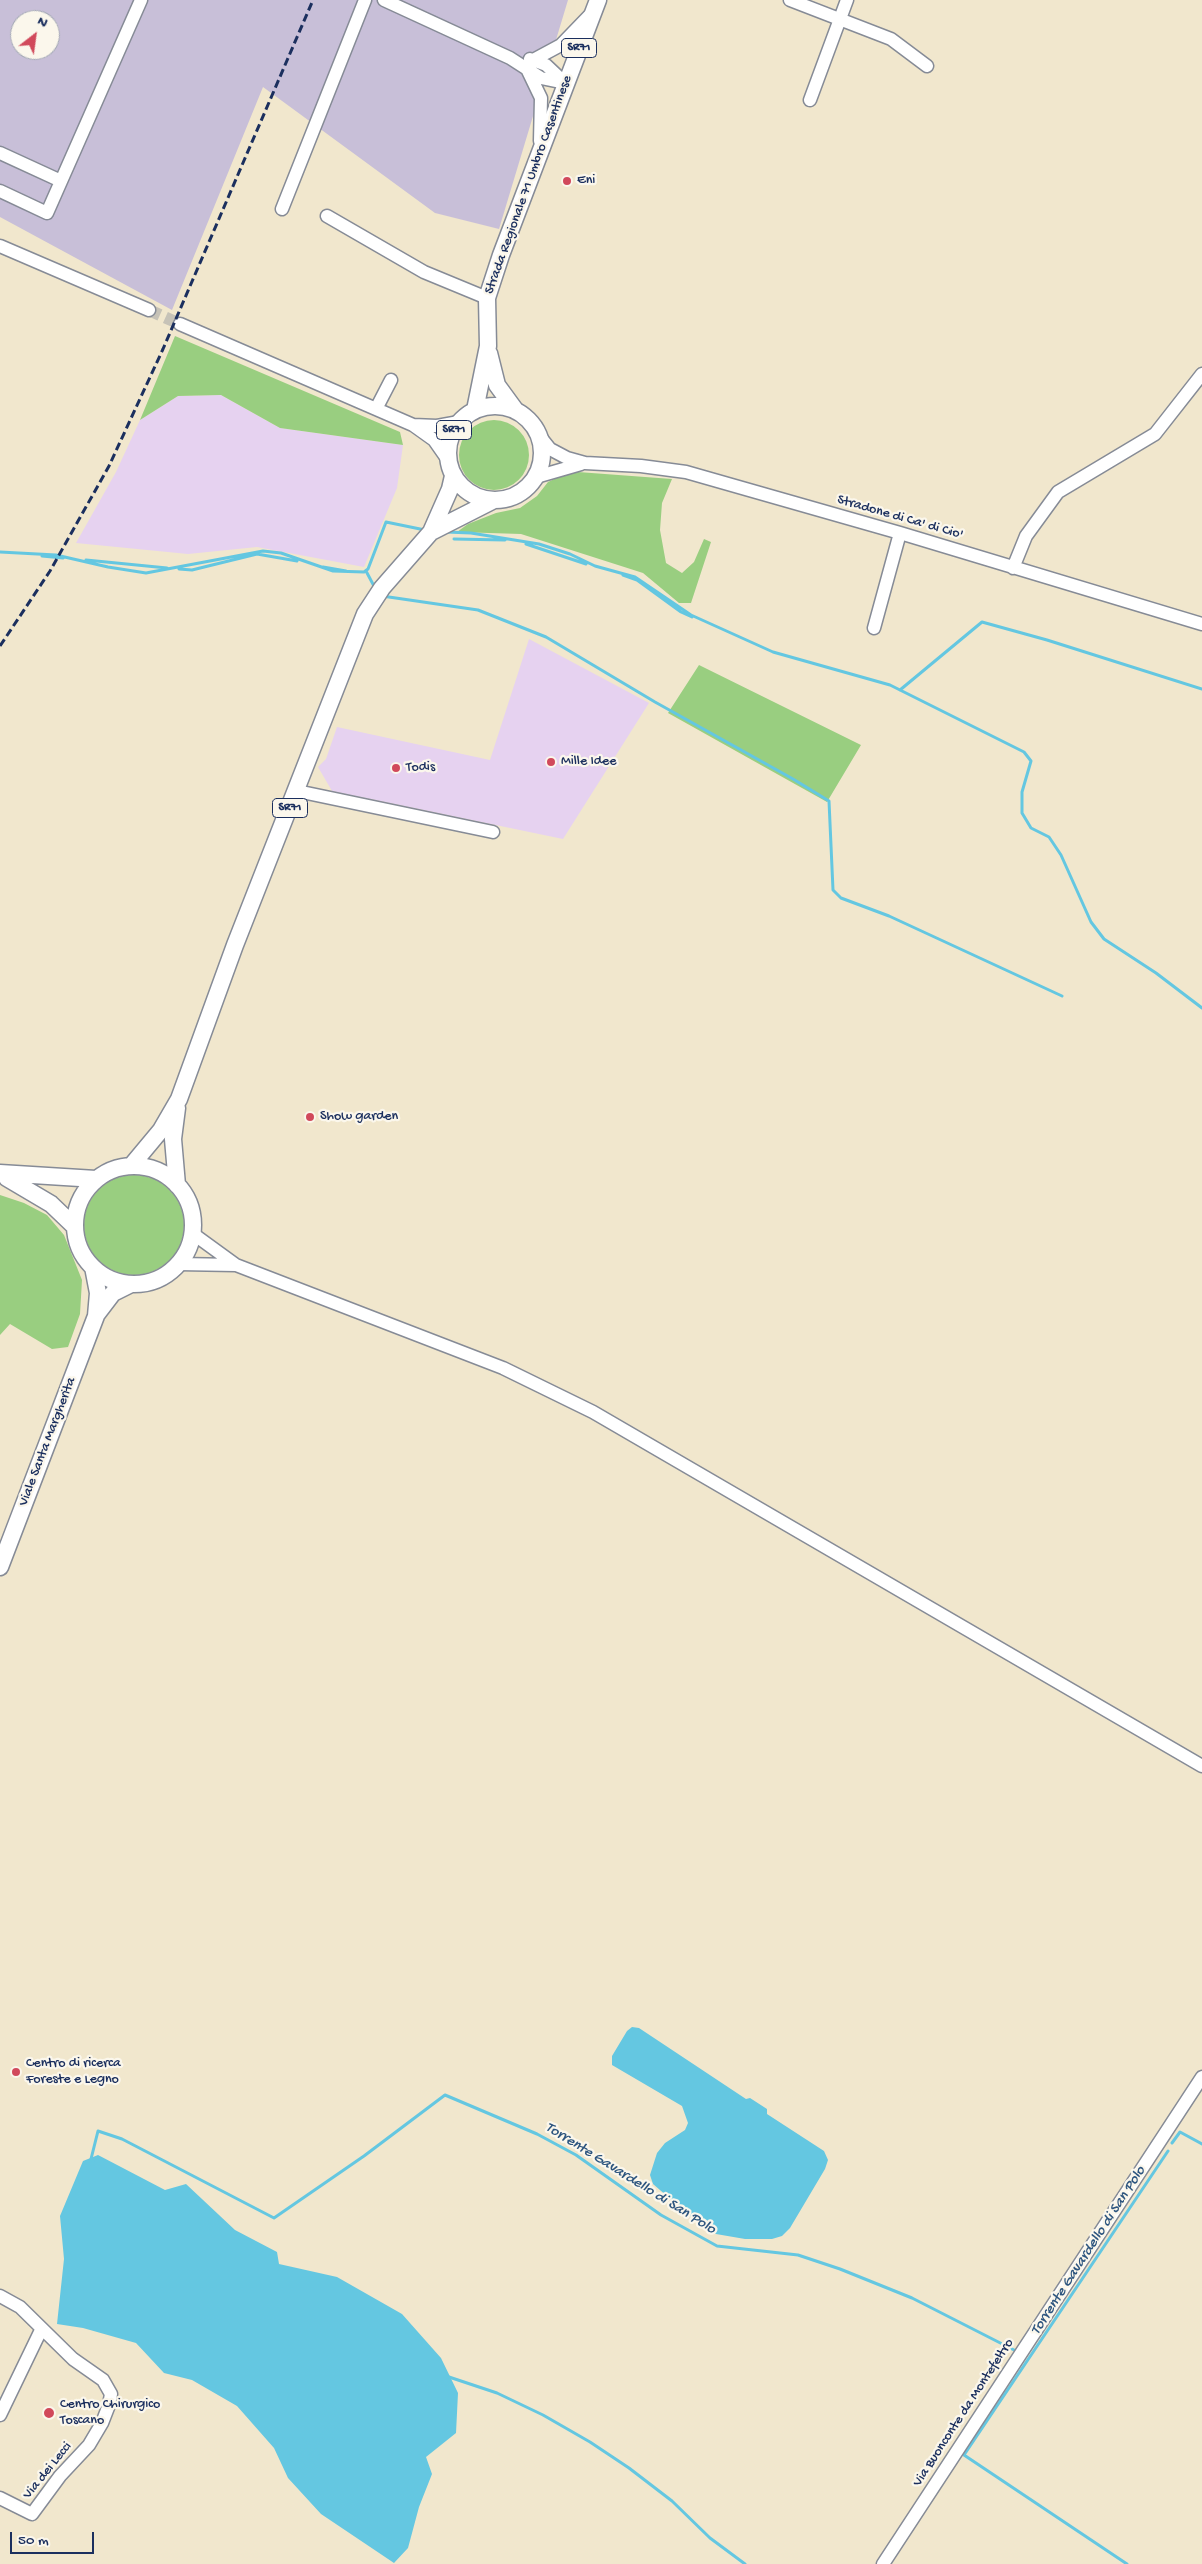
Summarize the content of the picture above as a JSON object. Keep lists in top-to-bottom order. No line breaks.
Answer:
{"streets":{"main road":["SR71","Strada Regionale 71 Umbro Casentinese","Viale Santa Margherita"],"street":["Stradone di Ca' di Cio'","Via Buonconte da Montefeltro","Via dei Lecci"]},"crossings":[["SR71","Strada Regionale 71 Umbro Casentinese"],["SR71","Viale Santa Margherita"]],"water":["Torrente Gavardello di San Polo"],"places":["Eni","Mille Idee","Todis","Show garden","Centro di ricerca Foreste e Legno","Centro Chirurgico Toscano"],"scale_bar":"50 m","north":"top right"}
